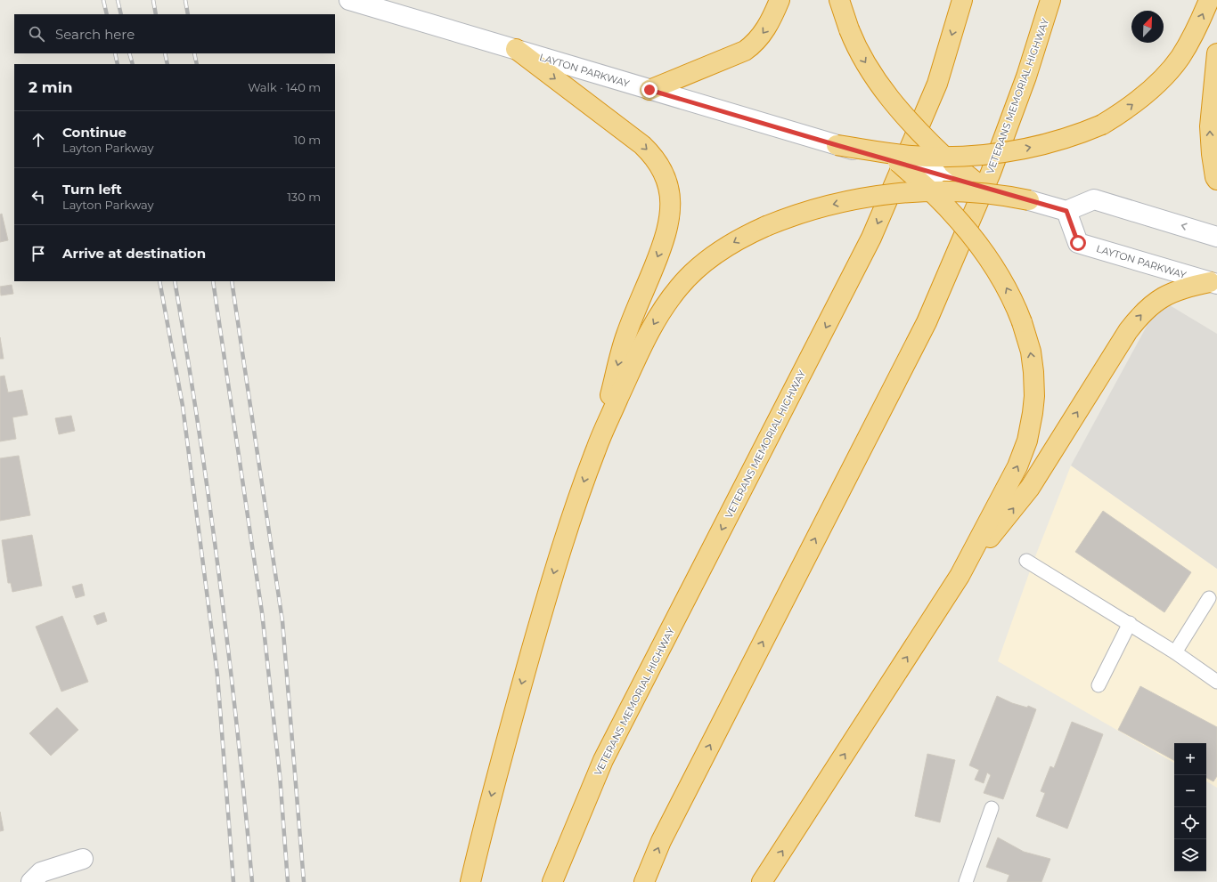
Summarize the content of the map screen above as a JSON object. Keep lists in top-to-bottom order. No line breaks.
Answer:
{"streets":{"highway":["VETERANS MEMORIAL HIGHWAY"],"main road":["LAYTON PARKWAY"]},"north":"top right","page":{"search":"Search here","heading":["2 min","Walk · 140 m"],"list":[["Continue","Layton Parkway","10 m"],["Turn left","Layton Parkway","130 m"],"Arrive at destination"],"map_buttons":["+","−"]}}
